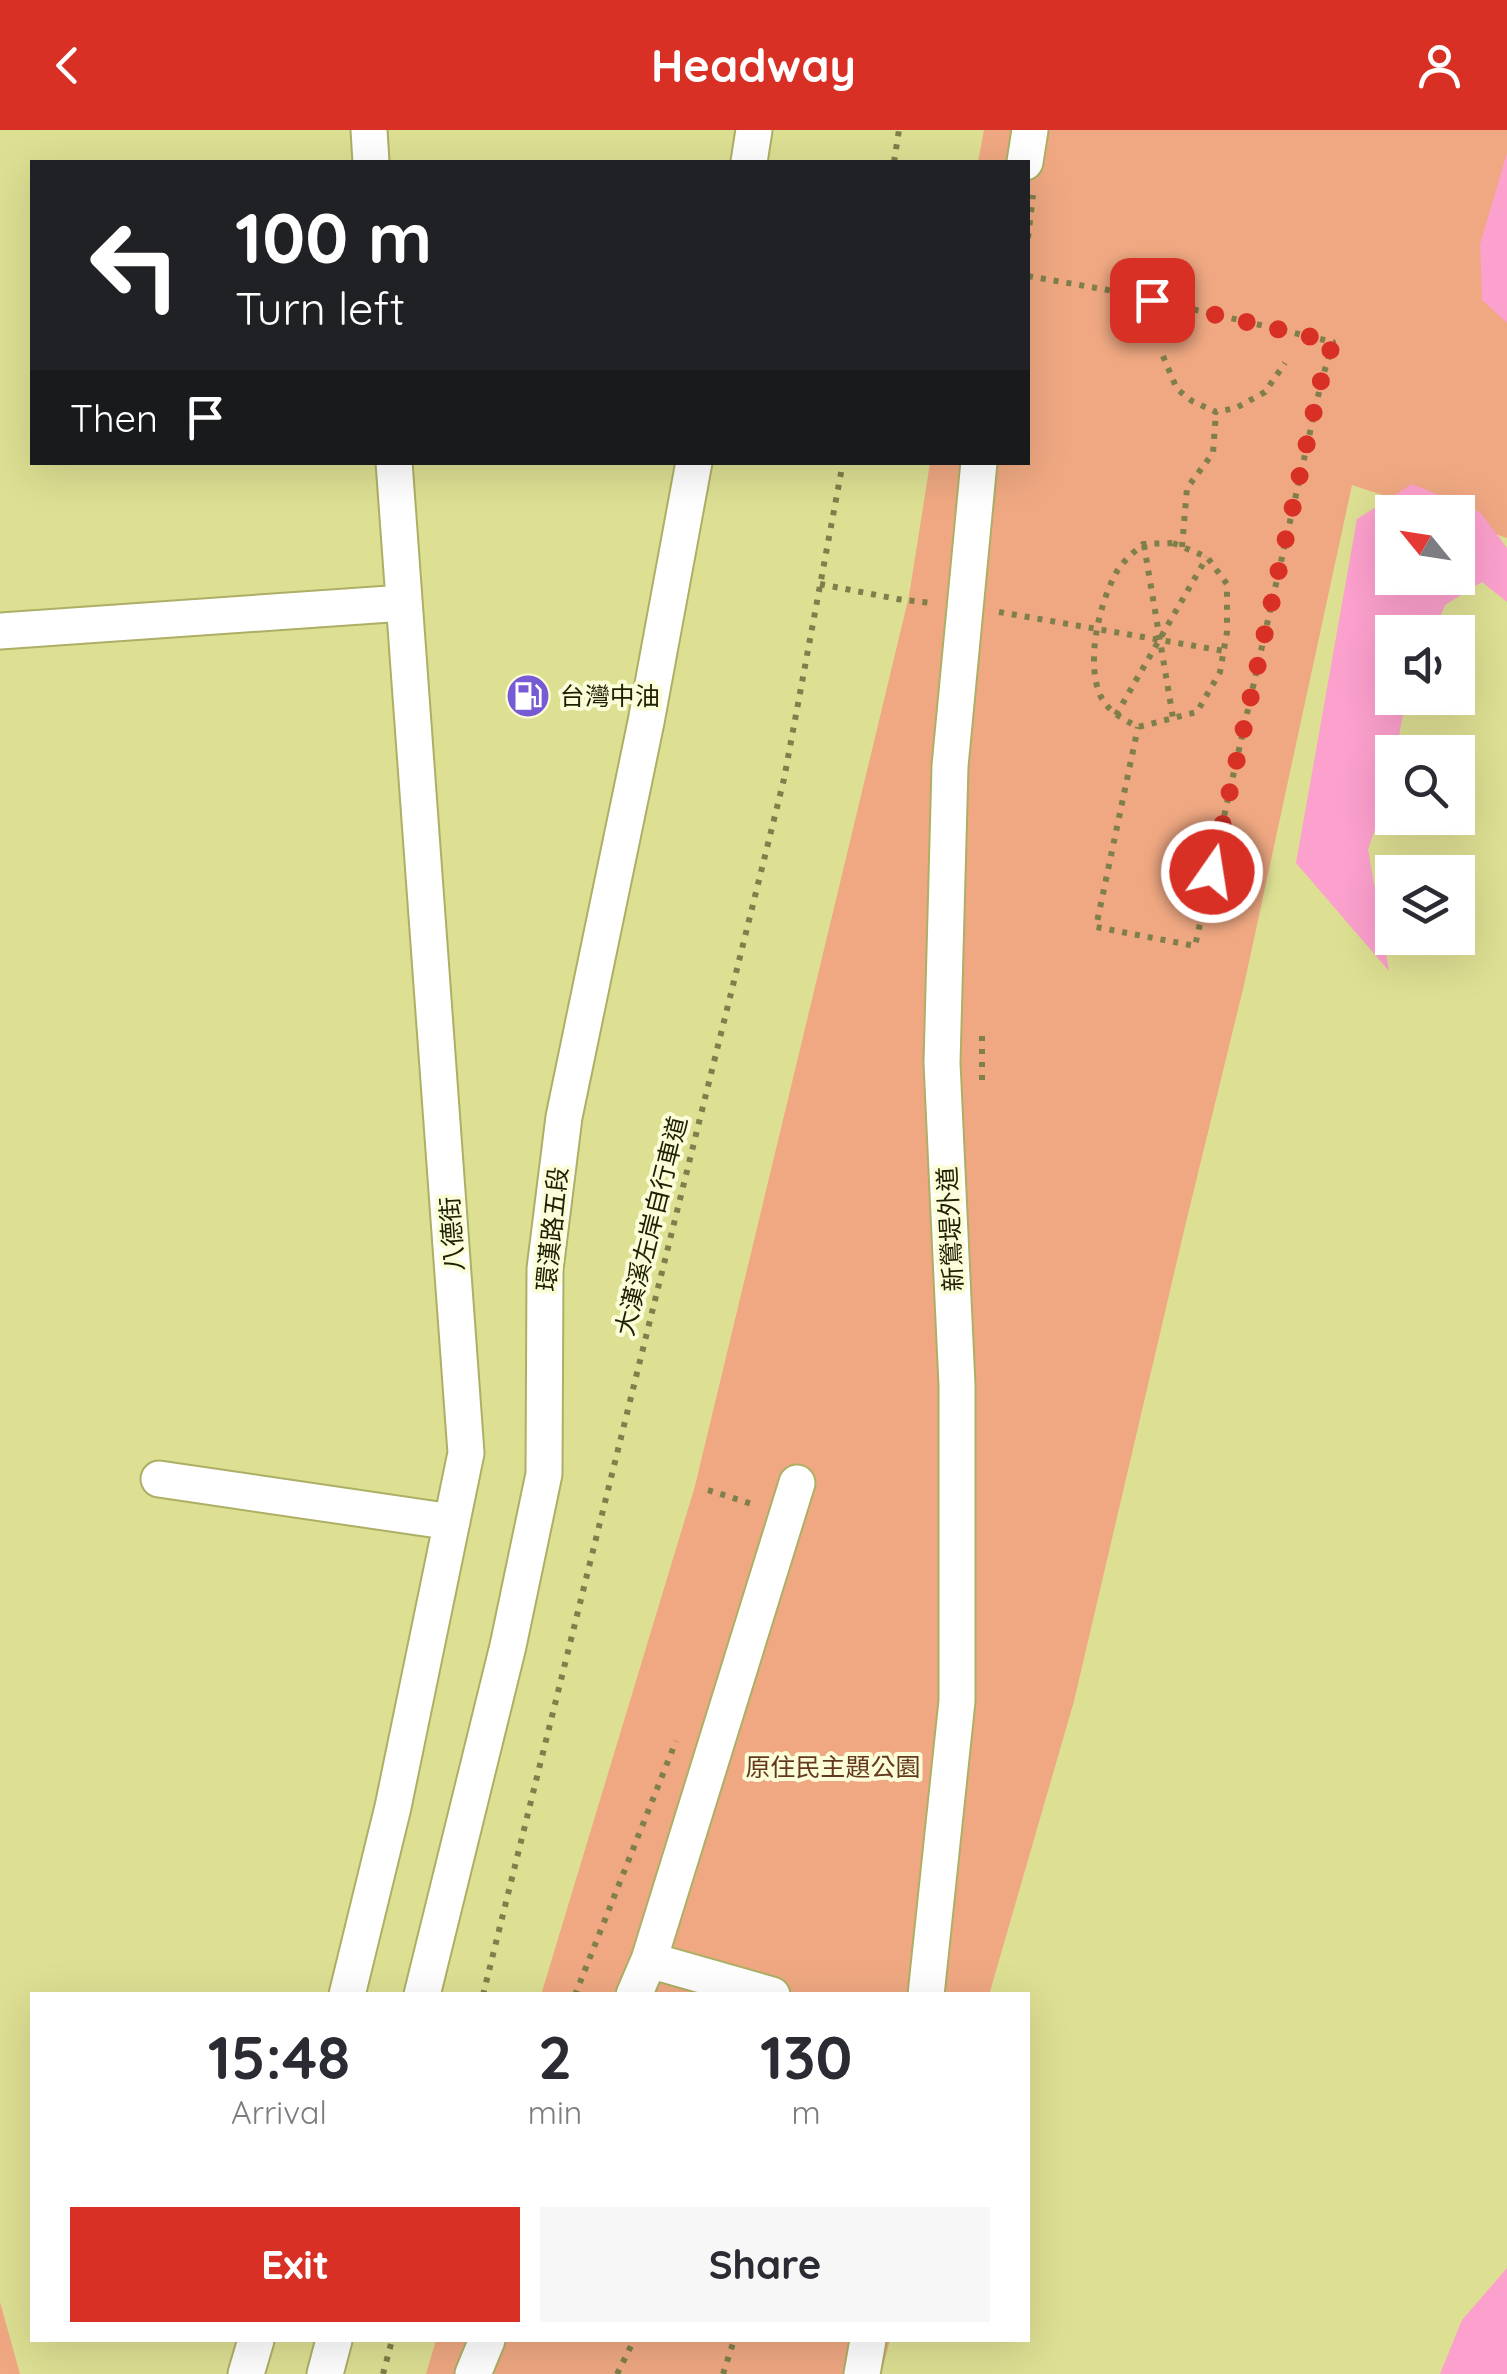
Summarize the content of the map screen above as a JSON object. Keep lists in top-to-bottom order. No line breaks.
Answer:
{"streets":{"street":["環漢路五段","新鶯堤外道","八德街"],"path":["大漢溪左岸自行車道"]},"parks":["原住民主題公園"],"places":{"fuel station":["台灣中油"]},"north":"top left","page":{"header":"Headway","turn":["100 m","Turn left"],"then":"Then","eta":["15:48","Arrival","2","min","130","m"],"buttons":["Exit","Share"]}}
